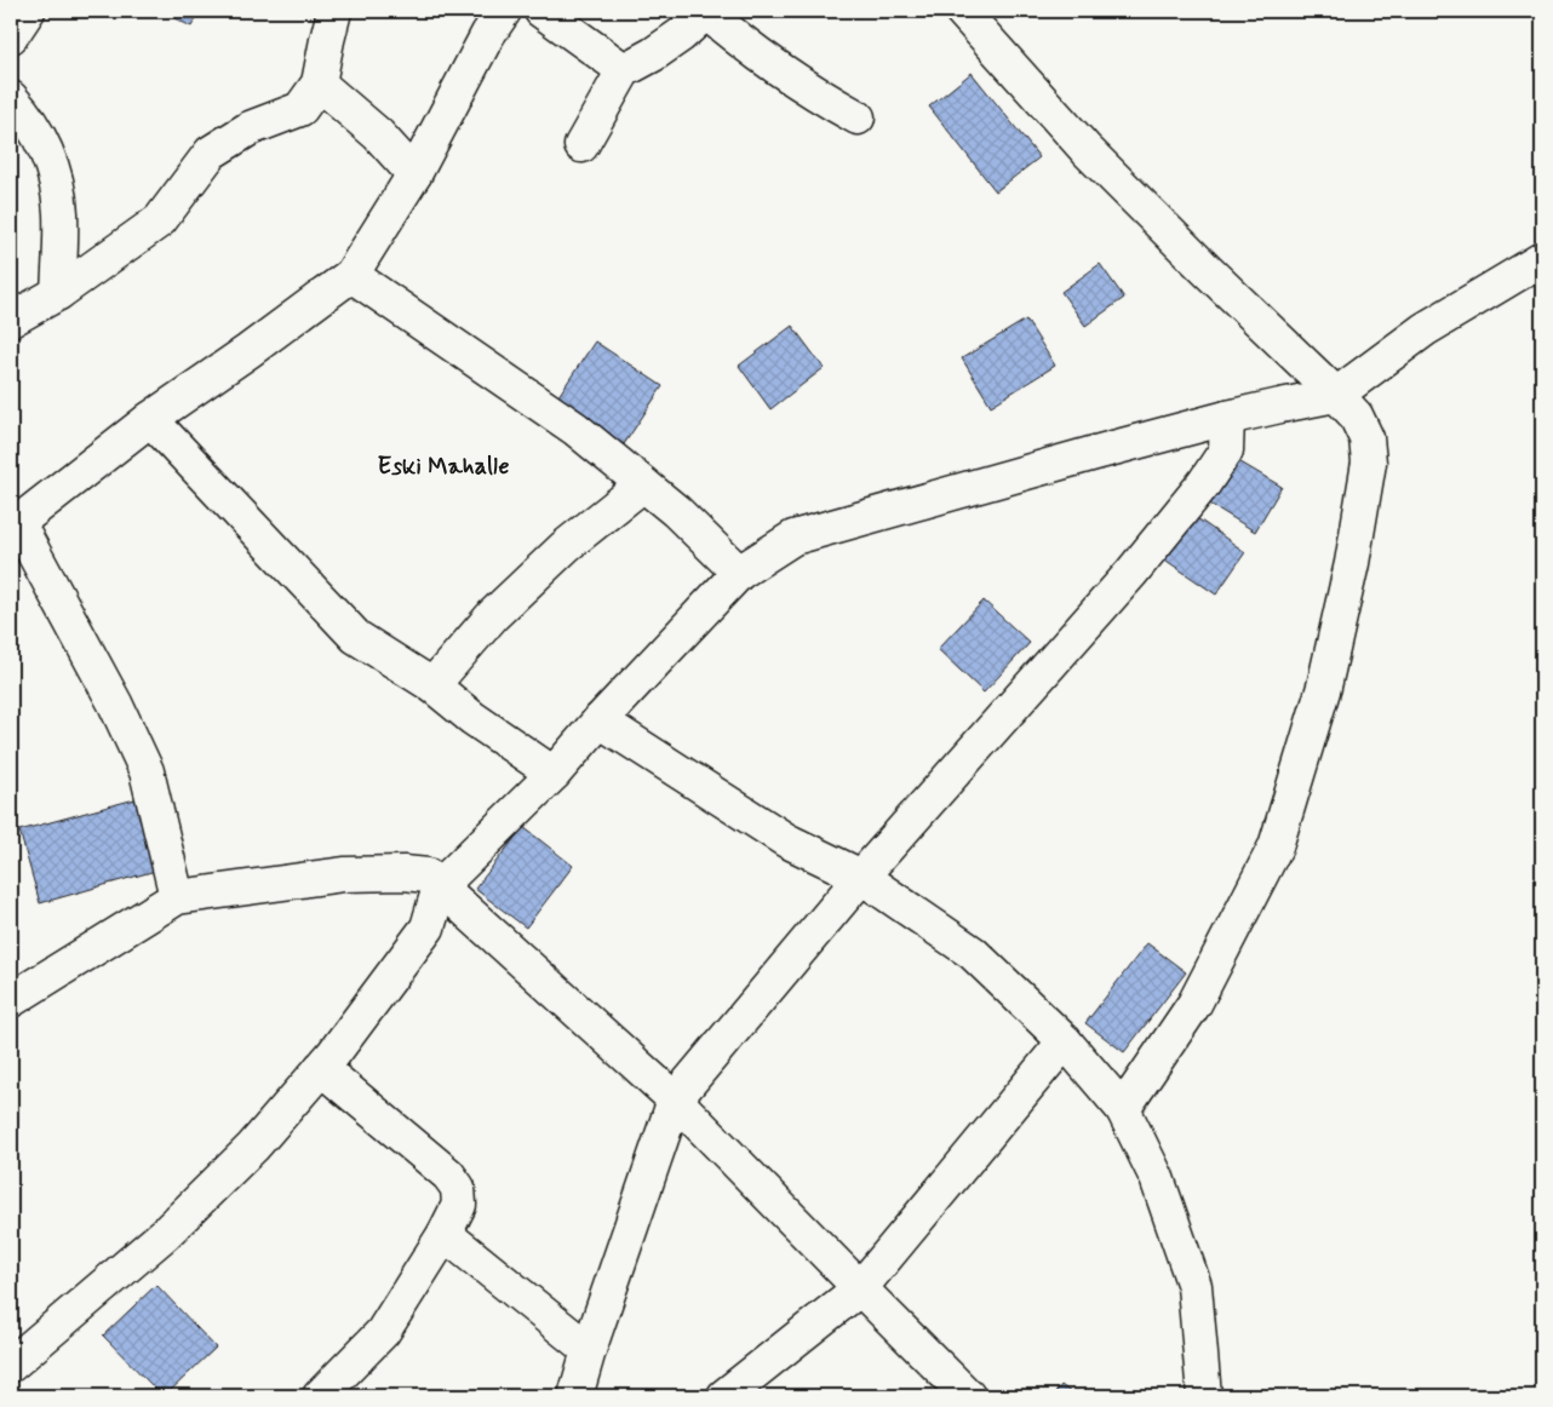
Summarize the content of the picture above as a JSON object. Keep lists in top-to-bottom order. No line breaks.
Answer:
{"districts":["Eski Mahalle"]}
